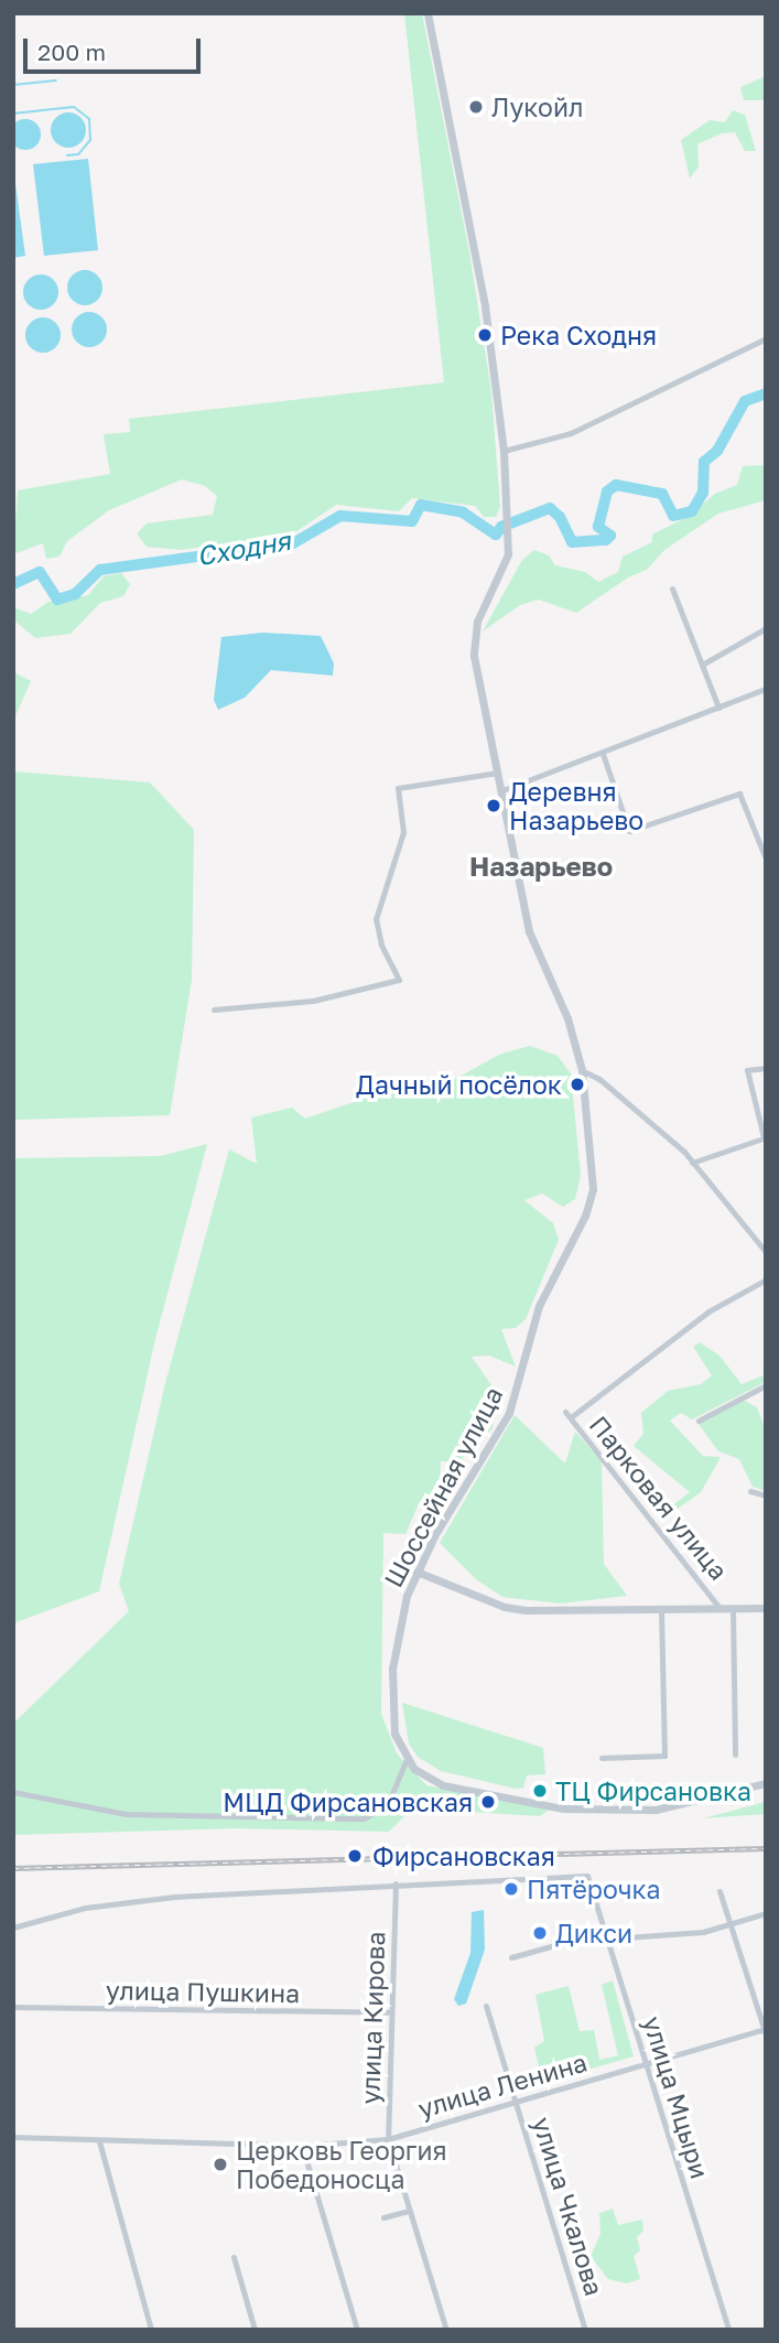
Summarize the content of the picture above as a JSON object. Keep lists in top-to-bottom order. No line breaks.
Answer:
{"streets":{"street":["Шоссейная улица","Парковая улица","улица Пушкина","улица Кирова","улица Ленина","улица Мцыри","улица Чкалова"]},"crossings":[["улица Пушкина","улица Кирова"],["улица Кирова","улица Ленина"],["улица Кирова","улица Мцыри"],["улица Ленина","улица Мцыри"],["улица Ленина","улица Чкалова"]],"districts":["Назарьево"],"water":["Сходня"],"places":["Лукойл","Река Сходня","Деревня Назарьево","Дачный посёлок","ТЦ Фирсановка","МЦД Фирсановская","Фирсановская","Пятёрочка","Дикси","Церковь Георгия Победоносца"],"scale_bar":"200 m"}
